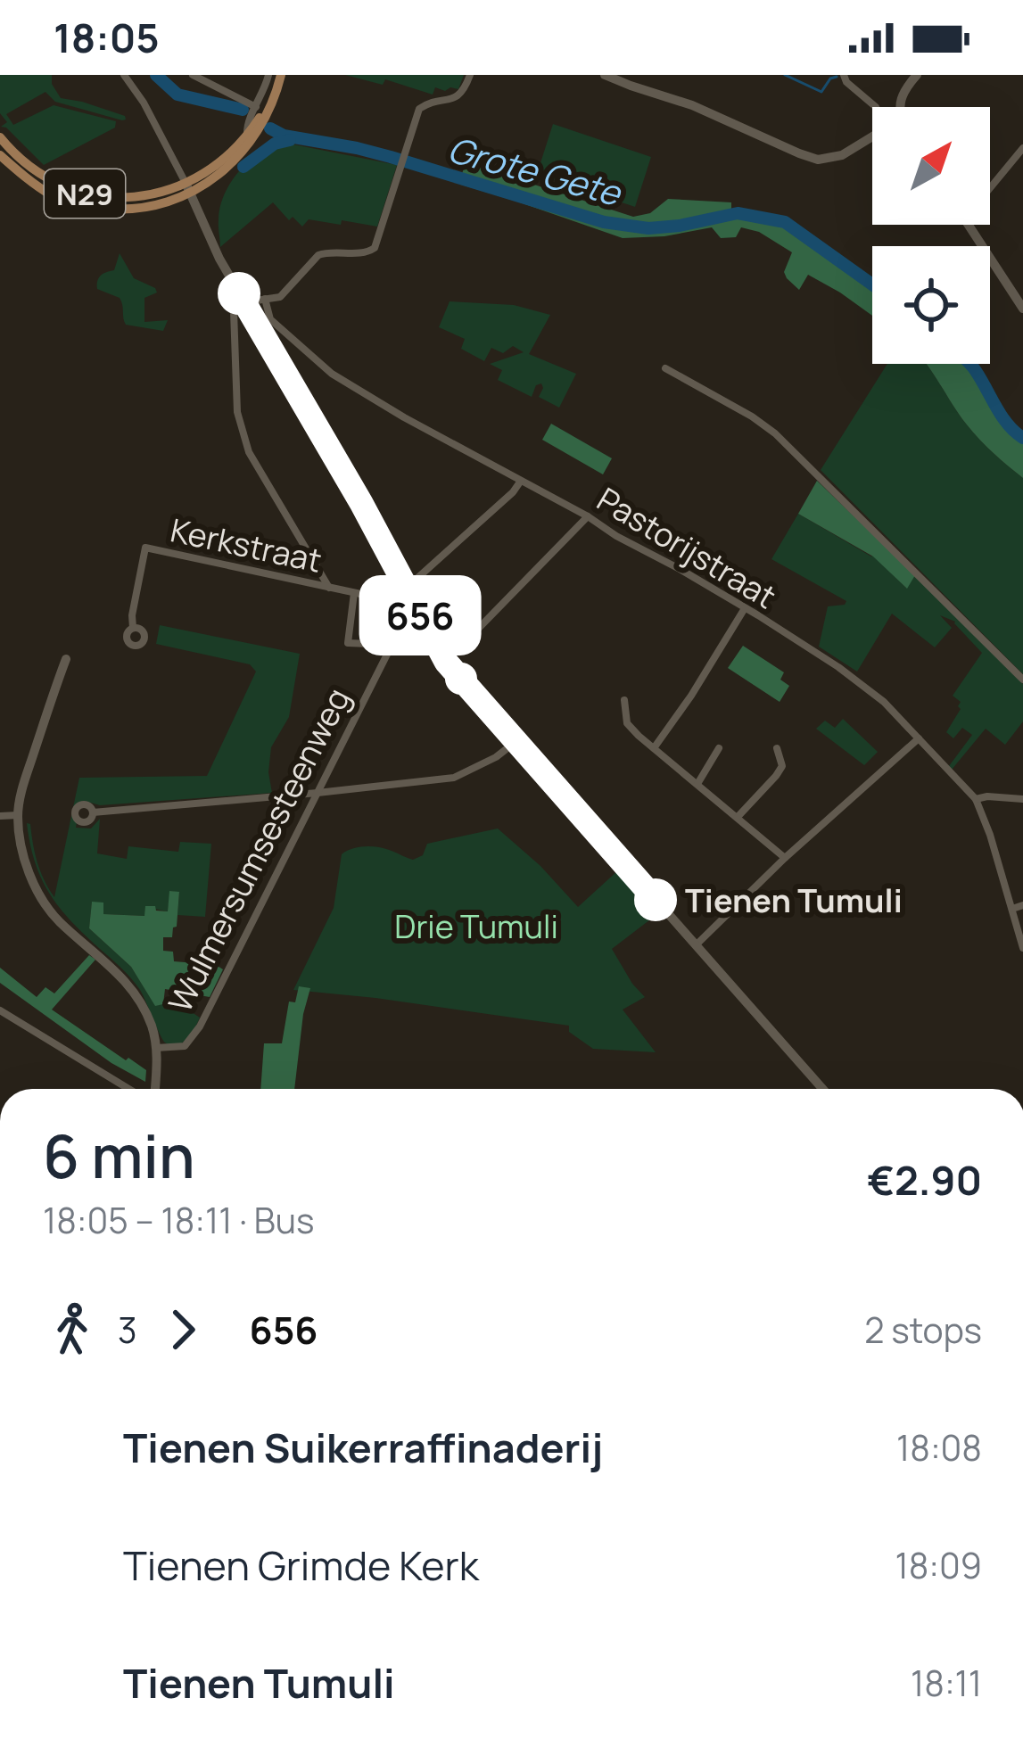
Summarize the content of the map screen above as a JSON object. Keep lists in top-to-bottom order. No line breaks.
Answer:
{"streets":{"main road":["N29","Wulmersumsesteenweg"],"street":["Kerkstraat","Pastorijstraat"]},"crossings":[["Kerkstraat","Wulmersumsesteenweg"]],"water":["Grote Gete"],"parks":["Drie Tumuli"],"places":["Tienen Tumuli"],"lines":["bus line 656"],"north":"top right","page":{"status":"18:05","on_map":"656","heading":["6 min","18:05 – 18:11 · Bus","€2.90"],"legs":["3","656","2 stops"],"list":[{"name":"Tienen Suikerraffinaderij","value":"18:08"},{"name":"Tienen Grimde Kerk","value":"18:09"},{"name":"Tienen Tumuli","value":"18:11"}]}}
